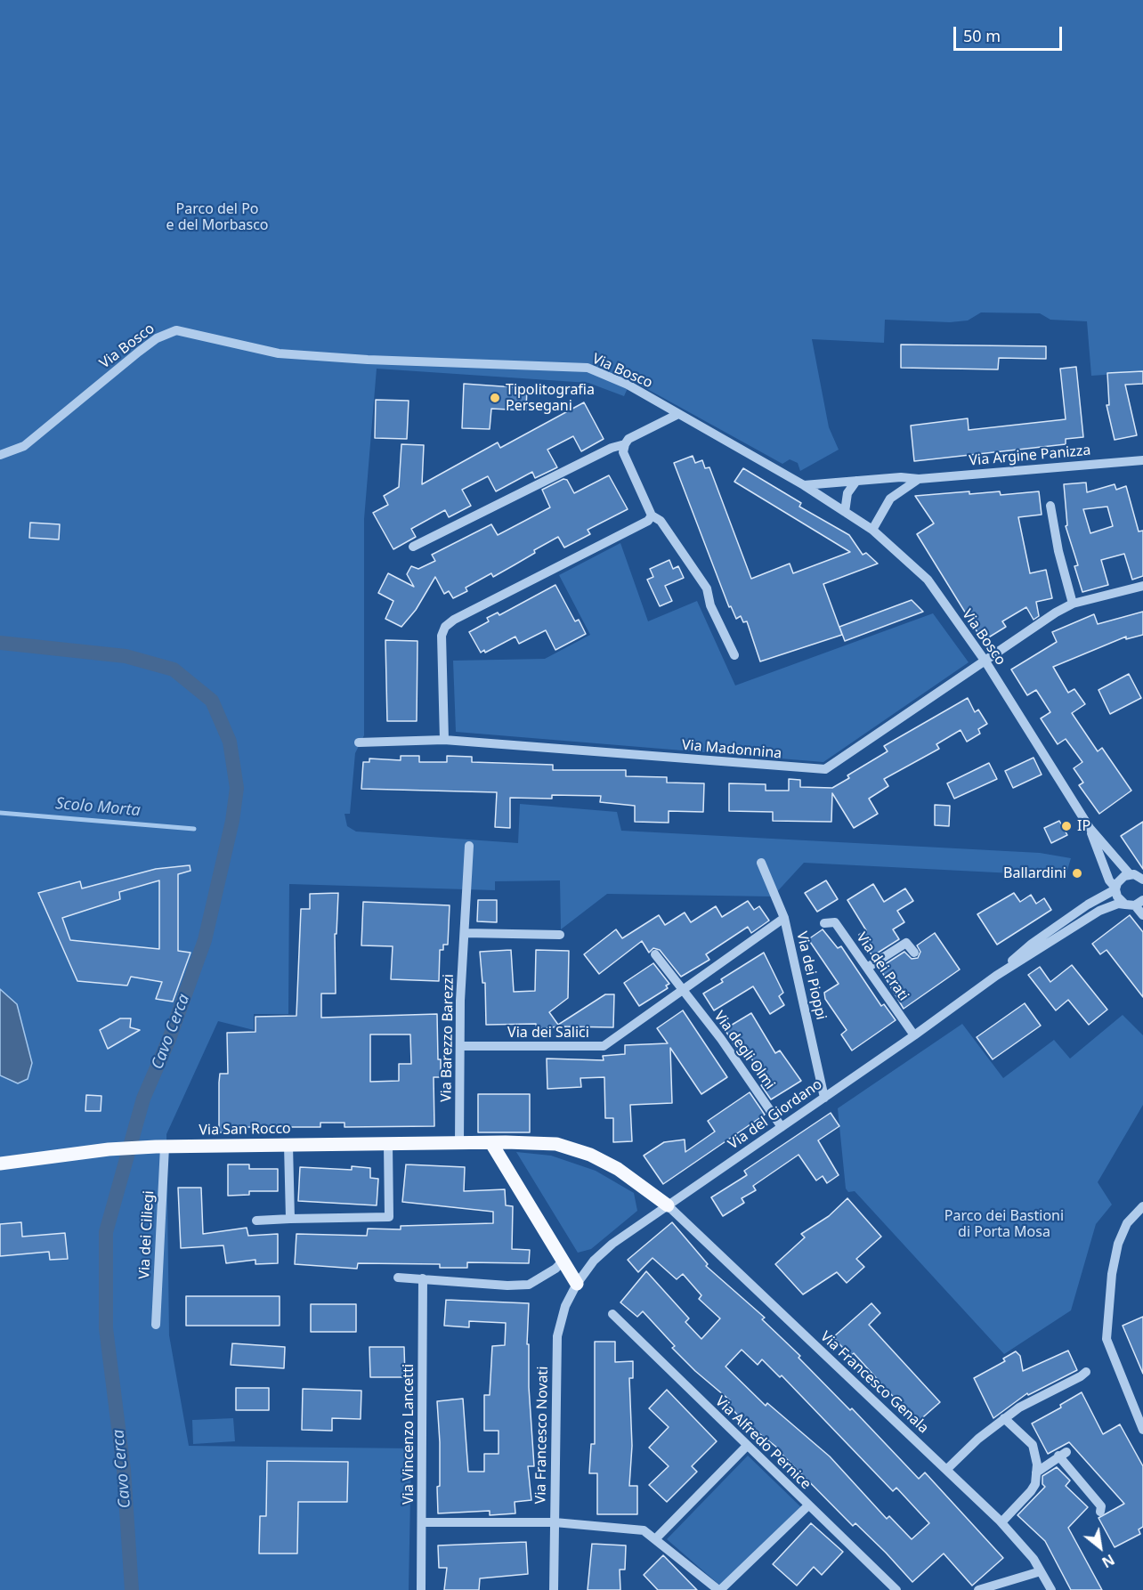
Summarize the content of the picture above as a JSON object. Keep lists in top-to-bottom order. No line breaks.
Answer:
{"streets":{"main road":["Via San Rocco"],"street":["Via Bosco","Via Argine Panizza","Via Madonnina","Via dei Prati","Via dei Pioppi","Via dei Salici","Via Barezzo Barezzi","Via degli Olmi","Via del Giordano","Via dei Ciliegi","Via Francesco Genala","Via Vincenzo Lancetti","Via Francesco Novati","Via Alfredo Pernice"]},"crossings":[["Via Bosco","Via Argine Panizza"],["Via Bosco","Via Madonnina"],["Via Bosco","Via del Giordano"],["Via dei Prati","Via del Giordano"],["Via dei Pioppi","Via dei Salici"],["Via dei Pioppi","Via del Giordano"],["Via dei Salici","Via Barezzo Barezzi"],["Via dei Salici","Via degli Olmi"],["Via Barezzo Barezzi","Via San Rocco"],["Via degli Olmi","Via del Giordano"],["Via del Giordano","Via San Rocco"],["Via del Giordano","Via Francesco Genala"],["Via del Giordano","Via Francesco Novati"],["Via San Rocco","Via dei Ciliegi"],["Via San Rocco","Via Francesco Genala"]],"water":["Scolo Morta","Cavo Cerca"],"parks":["Parco del Po e del Morbasco","Parco dei Bastioni di Porta Mosa"],"places":["Tipolitografia Persegani","IP","Ballardini"],"scale_bar":"50 m","north":"bottom right"}
